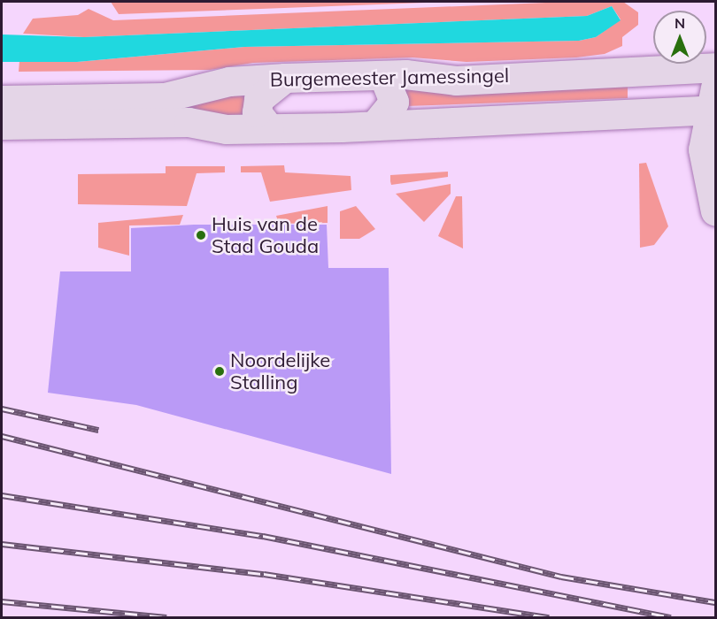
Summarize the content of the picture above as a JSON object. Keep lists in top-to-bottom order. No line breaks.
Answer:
{"streets":{"main road":["Burgemeester Jamessingel"]},"places":["Huis van de Stad Gouda","Noordelijke Stalling"],"north":"top"}
